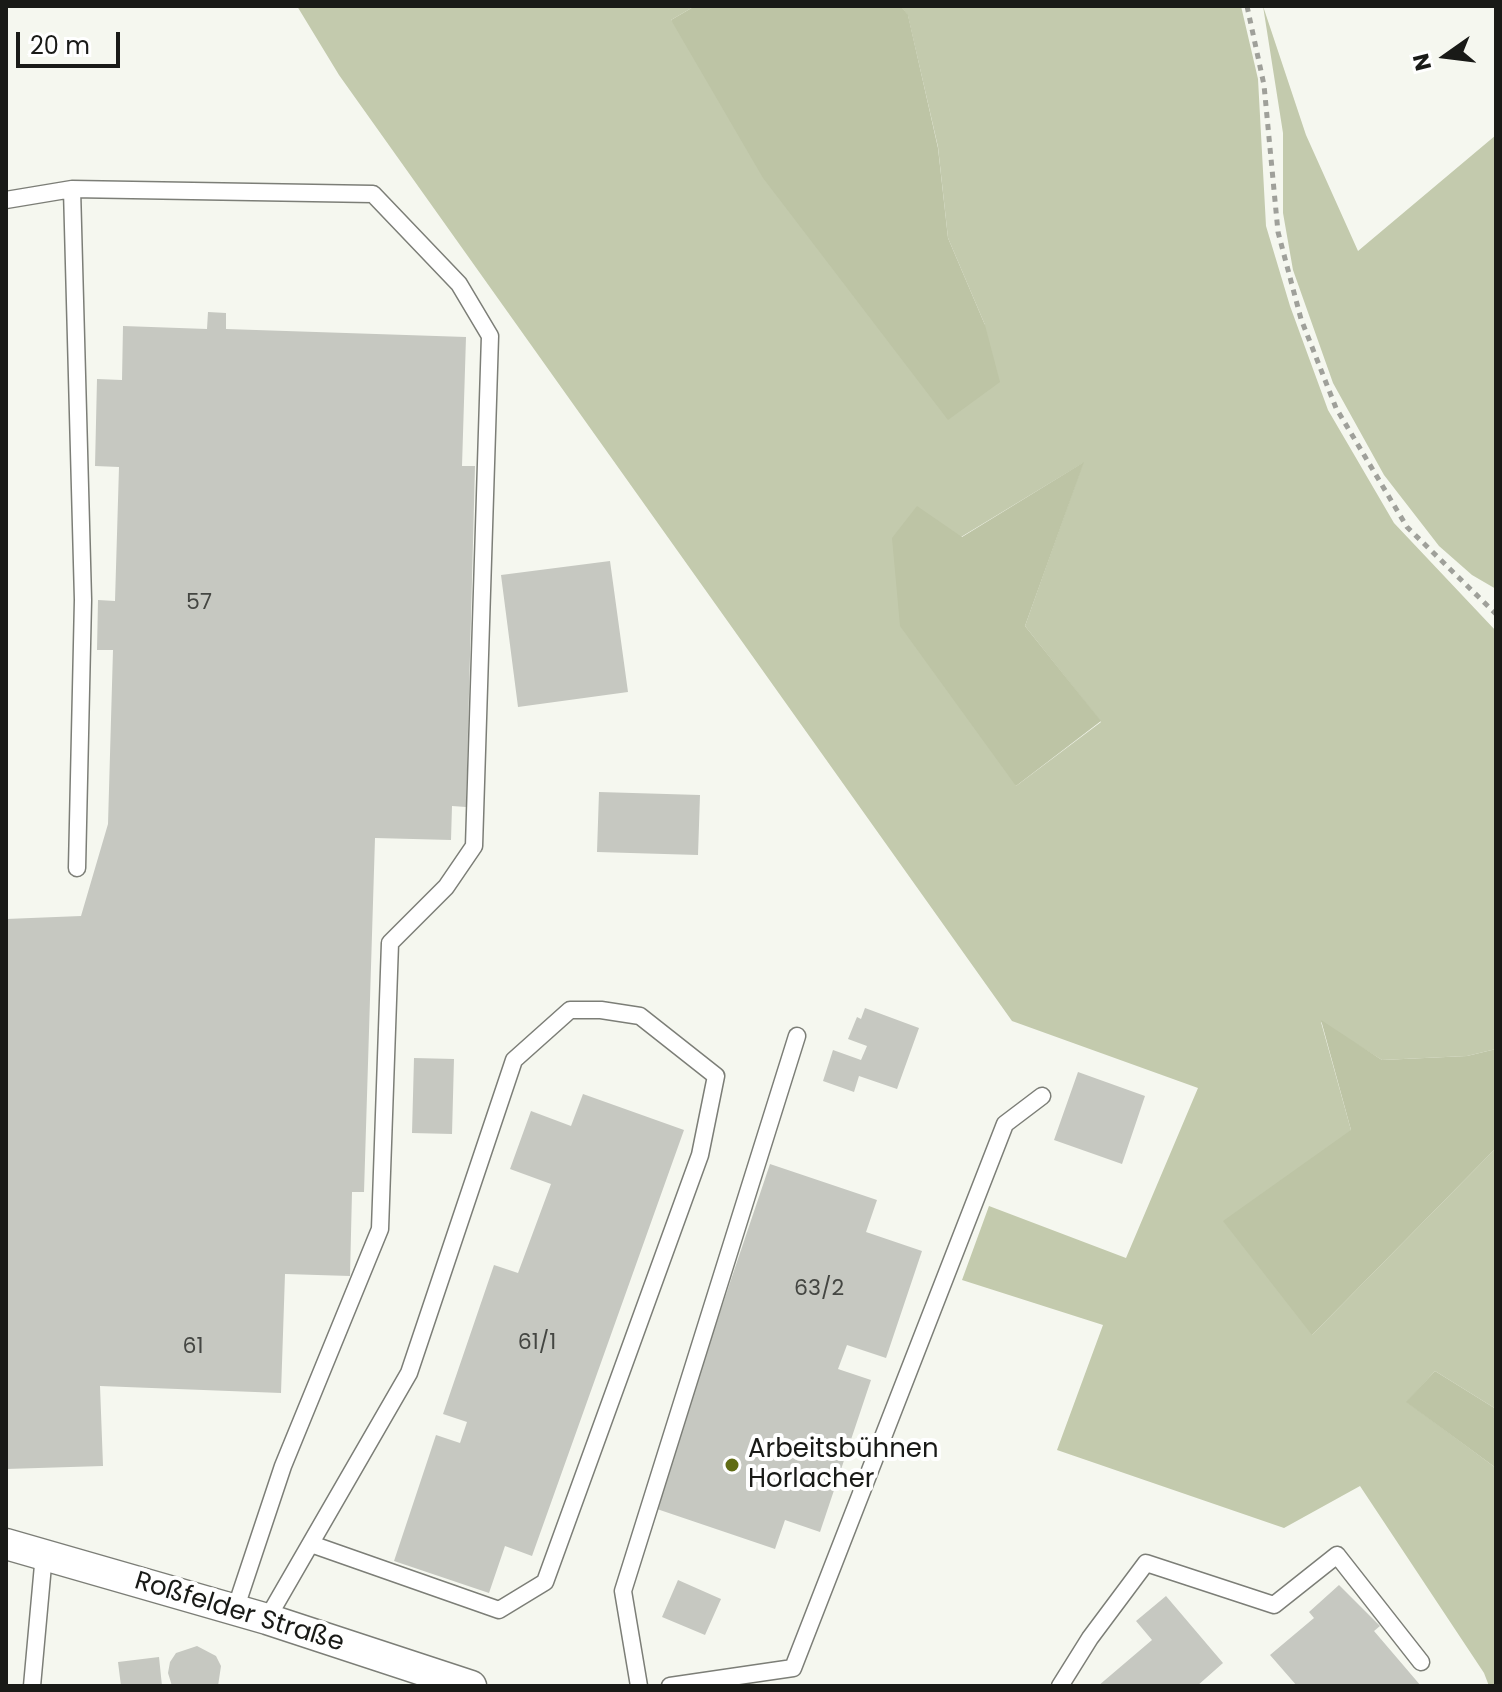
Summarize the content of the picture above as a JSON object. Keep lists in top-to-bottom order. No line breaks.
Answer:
{"streets":{"street":["Roßfelder Straße"]},"places":["Arbeitsbühnen Horlacher"],"house_numbers":["57","63/2","61/1","61"],"scale_bar":"20 m","north":"left"}
